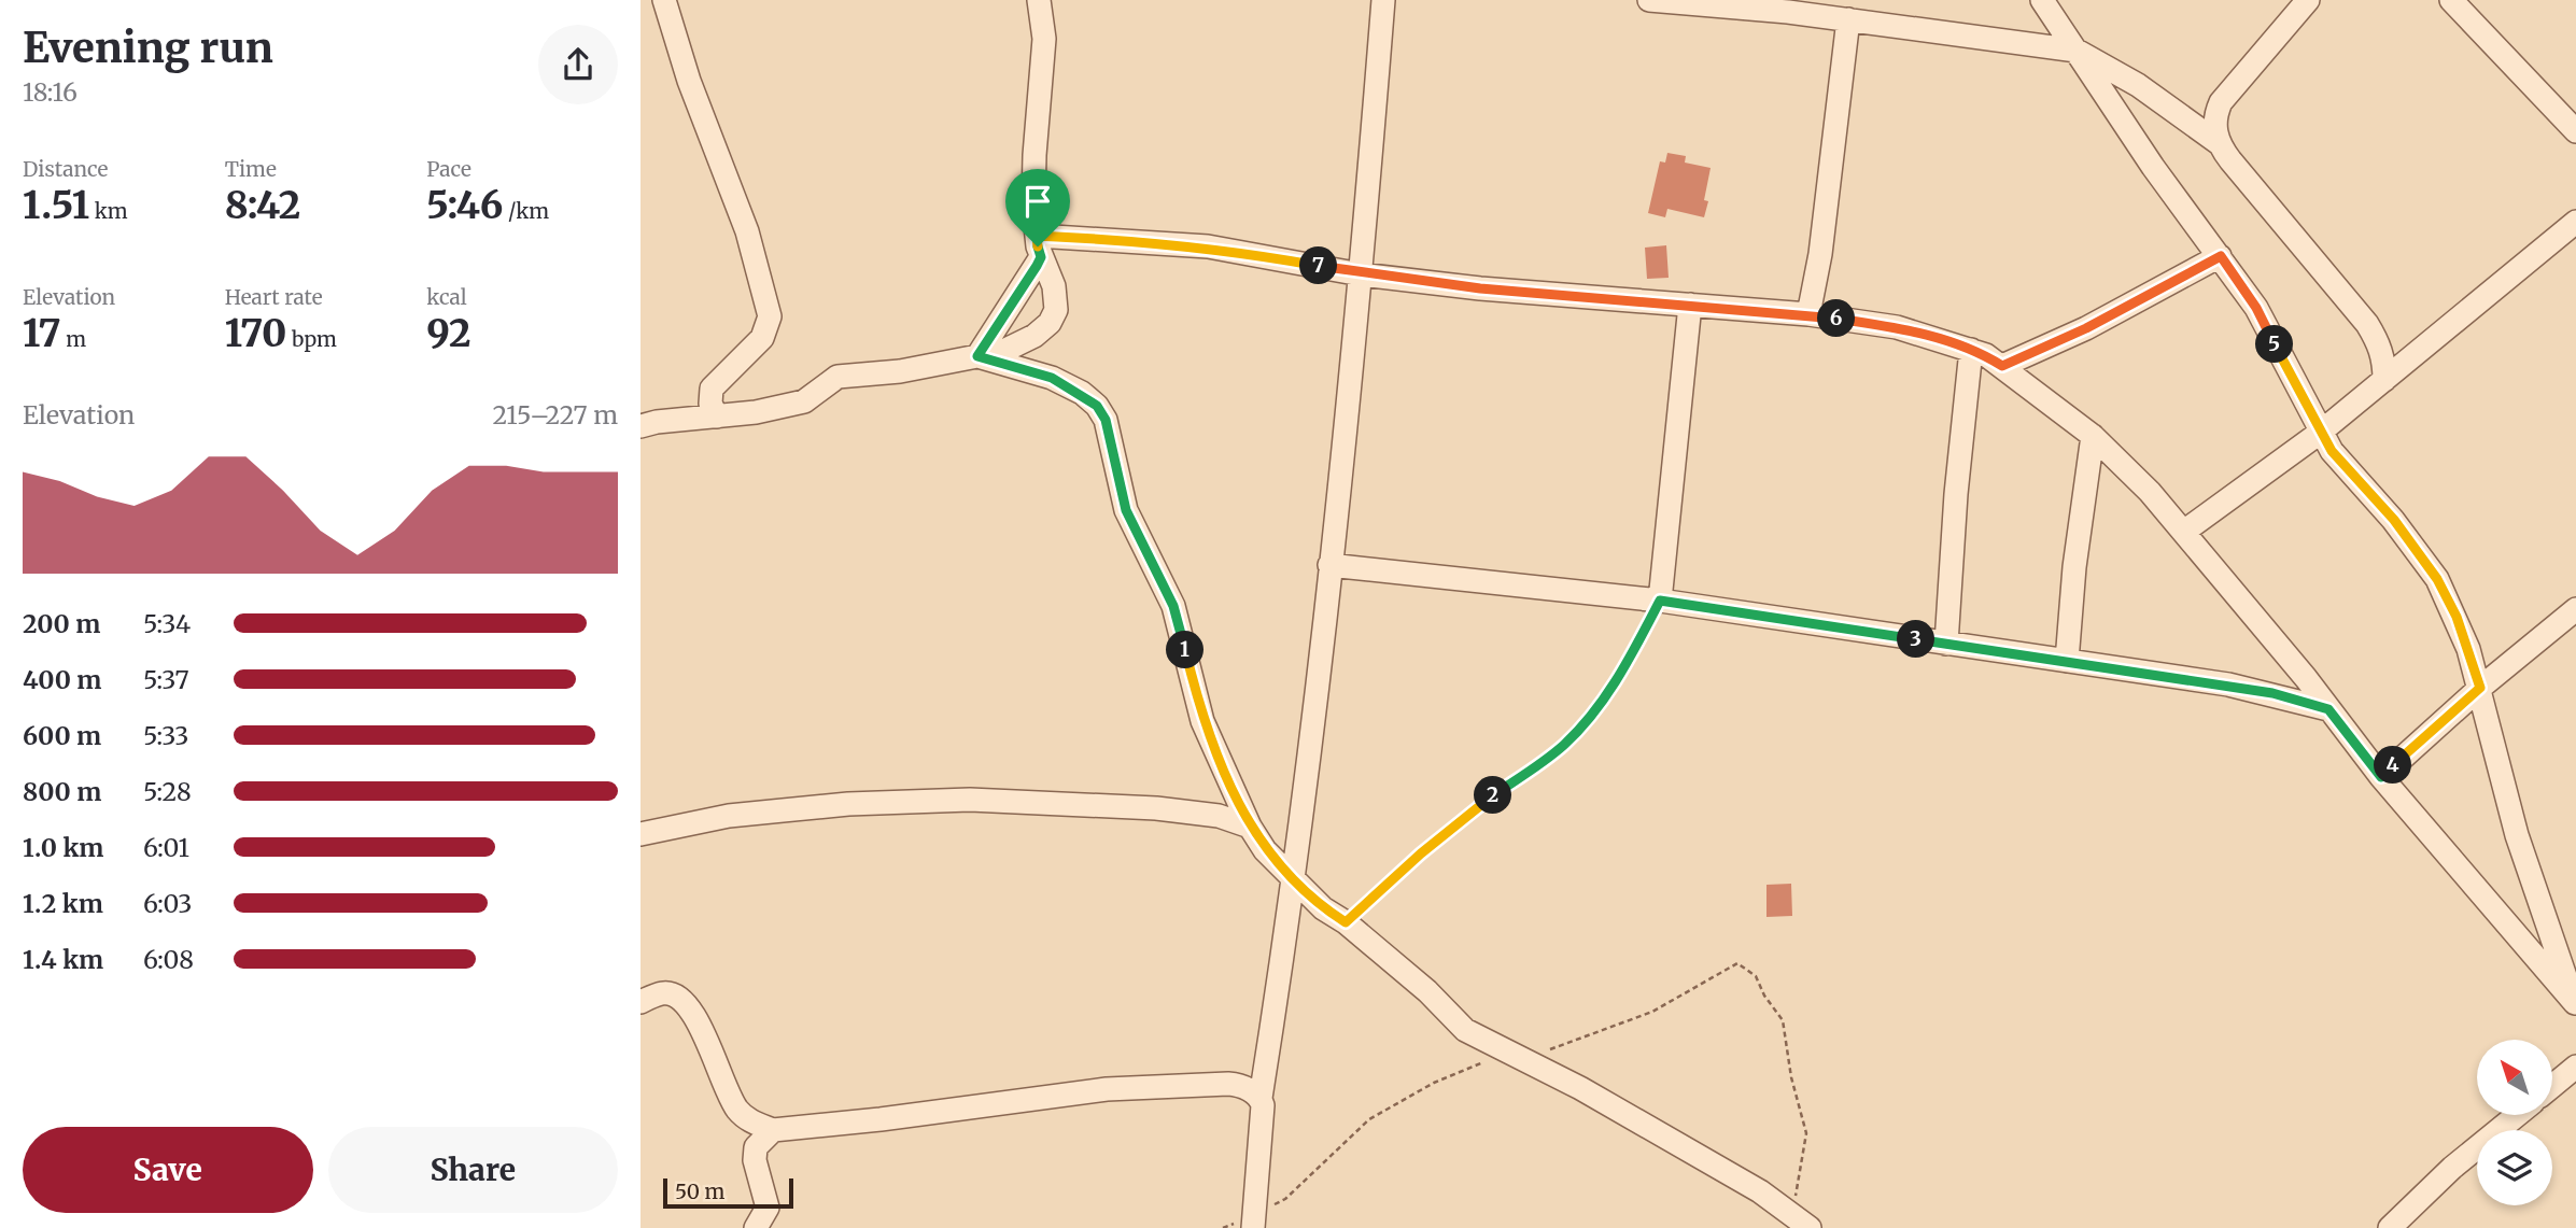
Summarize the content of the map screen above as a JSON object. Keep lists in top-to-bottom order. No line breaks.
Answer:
{"scale_bar":"50 m","north":"top left","page":{"heading":["Evening run","18:16"],"stats":[["Distance","1.51 km"],["Time","8:42"],["Pace","5:46 /km"],["Elevation","17 m"],["Heart rate","170 bpm"],["kcal","92"]],"pins":["7","6","5","3","1","4","2"],"chart":["Elevation","215–227 m"],"list":[{"name":"200 m","note":"5:34"},{"name":"400 m","note":"5:37"},{"name":"600 m","note":"5:33"},{"name":"800 m","note":"5:28"},{"name":"1.0 km","note":"6:01"},{"name":"1.2 km","note":"6:03"},{"name":"1.4 km","note":"6:08"}],"buttons":["Save","Share"],"scale":"50 m"}}
